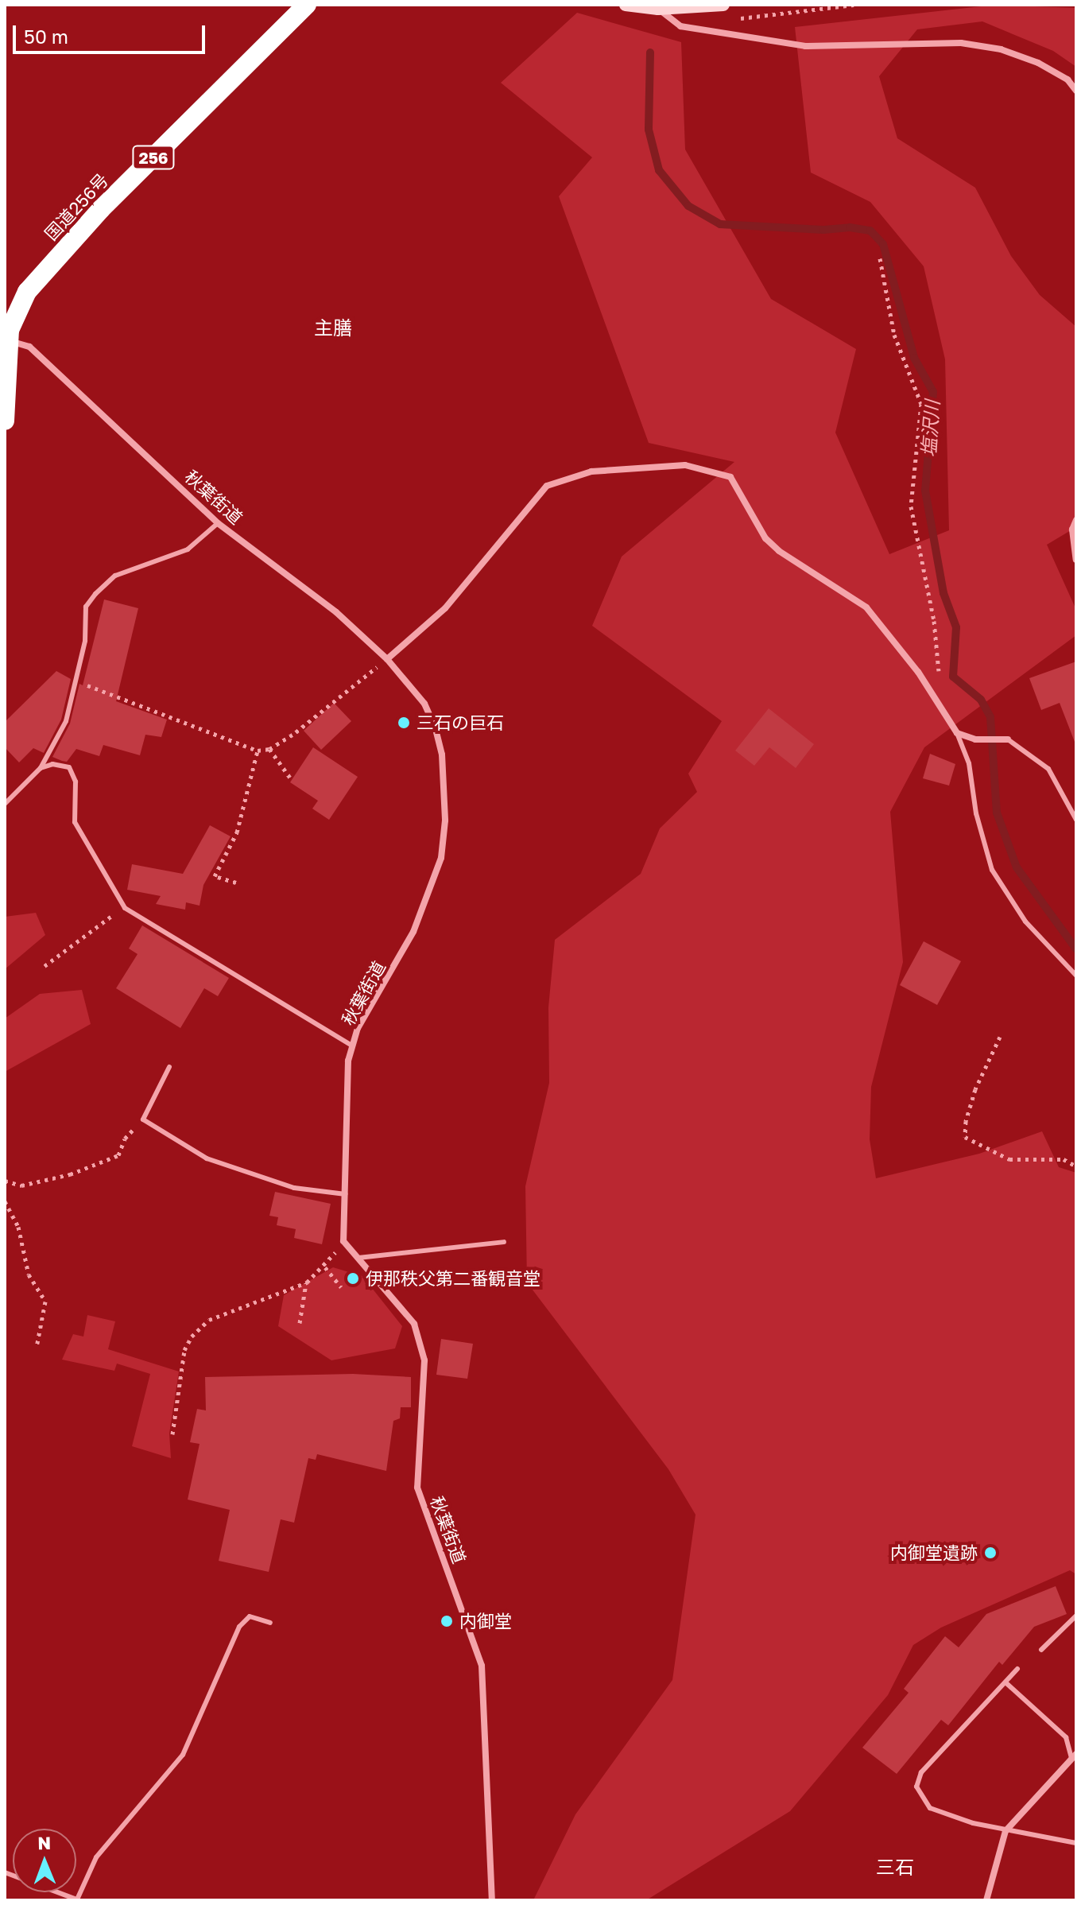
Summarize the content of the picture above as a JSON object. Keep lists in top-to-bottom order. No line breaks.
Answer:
{"streets":{"highway":["256","国道256号"],"street":["秋葉街道"]},"crossings":[["国道256号","秋葉街道"]],"districts":["主膳","三石"],"water":["塩沢川"],"places":["三石の巨石","伊那秩父第二番観音堂","内御堂遺跡","内御堂"],"scale_bar":"50 m","north":"top"}
